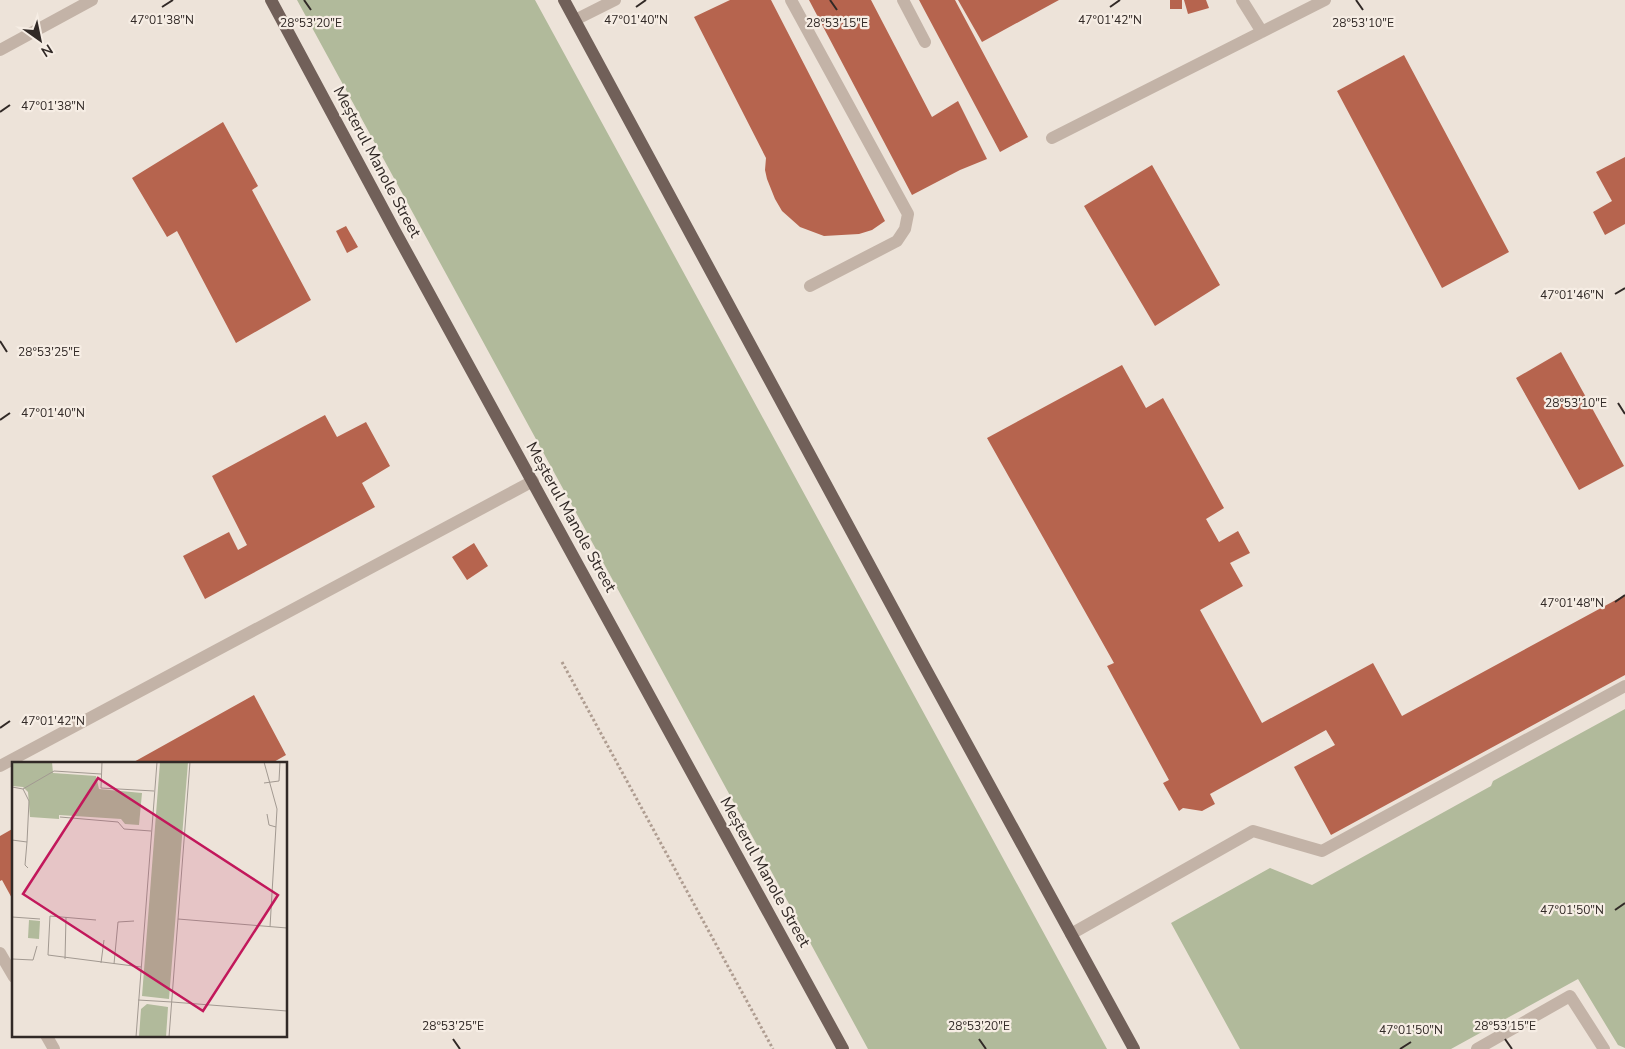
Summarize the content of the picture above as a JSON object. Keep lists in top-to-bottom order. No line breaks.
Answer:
{"streets":{"main road":["Meșterul Manole Street"]},"north":"bottom right","coordinates":["47°01'42\"N","47°01'38\"N","47°01'40\"N","28°53'20\"E","28°53'15\"E","28°53'10\"E","47°01'46\"N","28°53'25\"E","47°01'48\"N","47°01'50\"N"]}
